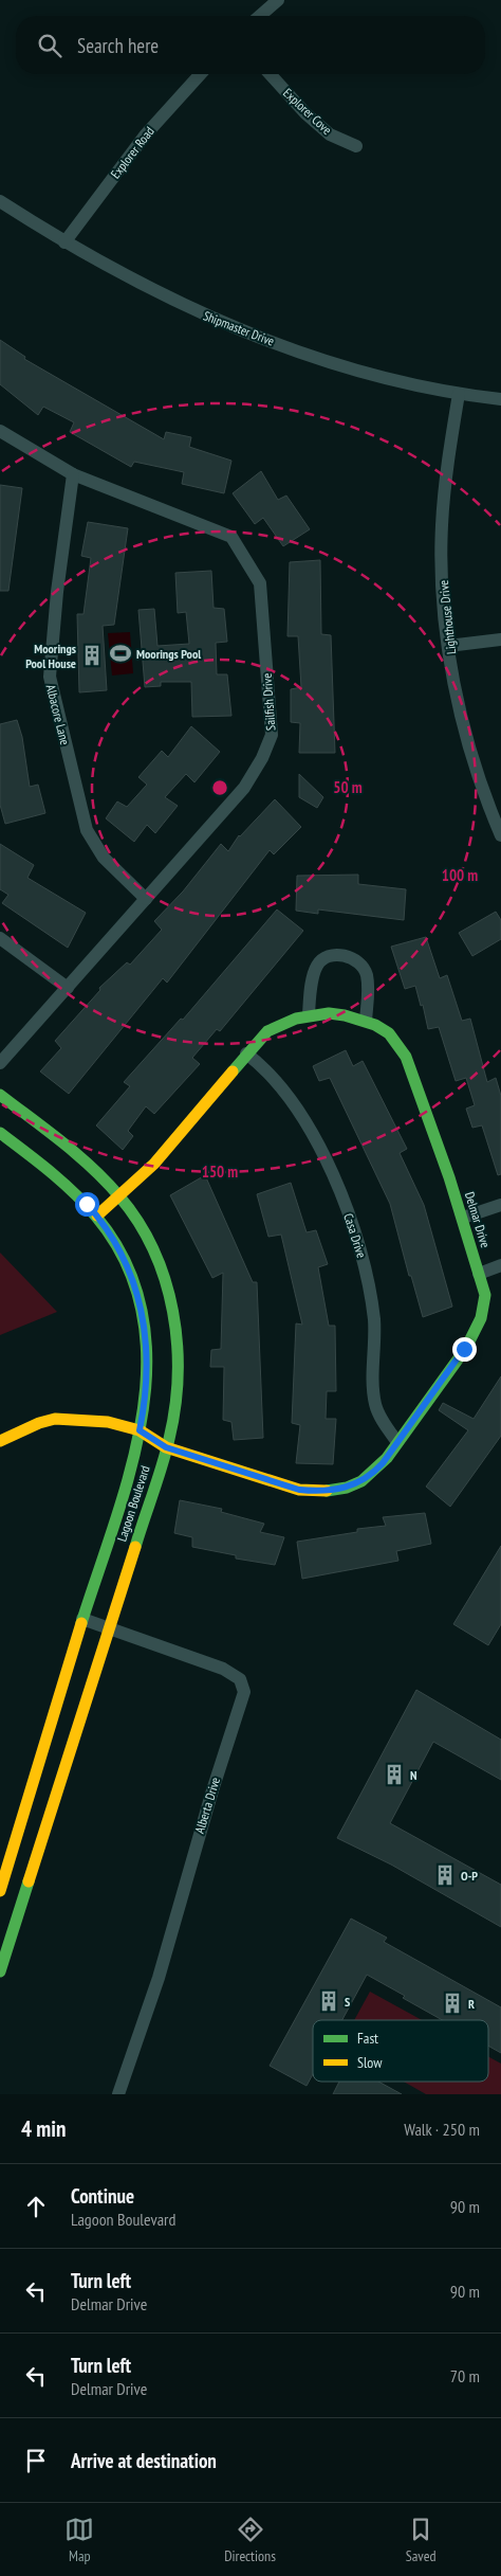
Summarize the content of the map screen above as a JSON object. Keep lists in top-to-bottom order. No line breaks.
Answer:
{"streets":{"street":["Explorer Cove","Explorer Road","Shipmaster Drive","Lighthouse Drive","Sailfish Drive","Albacore Lane","Delmar Drive","Casa Drive","Lagoon Boulevard","Alberta Drive"]},"crossings":[["Explorer Road","Shipmaster Drive"],["Shipmaster Drive","Lighthouse Drive"],["Sailfish Drive","Albacore Lane"],["Delmar Drive","Casa Drive"],["Delmar Drive","Lagoon Boulevard"],["Lagoon Boulevard","Alberta Drive"]],"places":{"sports":["Moorings Pool"],"building":["Moorings Pool House","N","O-P","S","R"]},"legend":["Fast","Slow"],"page":{"search":"Search here","heading":["4 min","Walk · 250 m"],"list":[["Continue","Lagoon Boulevard","90 m"],["Turn left","Delmar Drive","90 m"],["Turn left","Delmar Drive","70 m"],"Arrive at destination"],"nav":["Map","Directions","Saved"]},"rings":["50 m","100 m","150 m"]}
